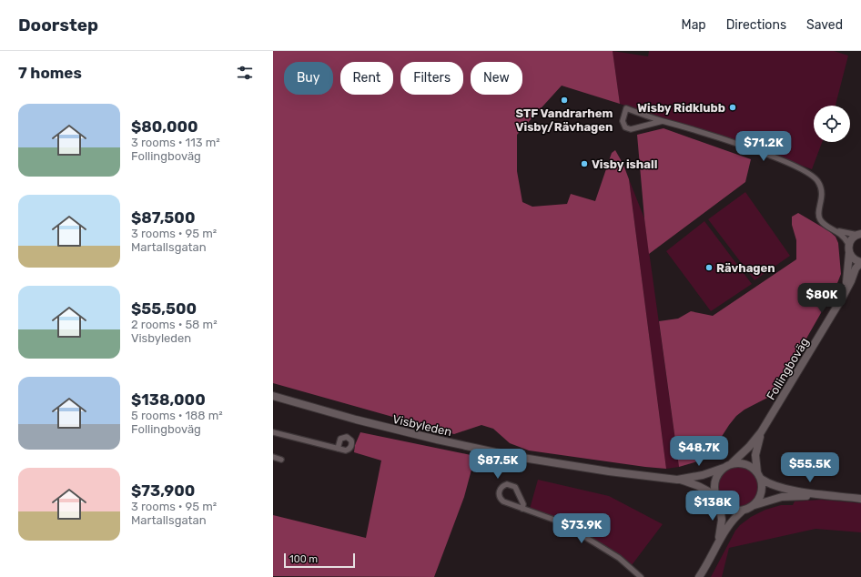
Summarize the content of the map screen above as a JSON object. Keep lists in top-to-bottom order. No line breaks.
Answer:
{"streets":{"main road":["Follingboväg","Visbyleden"]},"crossings":[["Follingboväg","Visbyleden"]],"places":["STF Vandrarhem Visby/Rävhagen","Wisby Ridklubb","Visby ishall","Rävhagen"],"scale_bar":"100 m","page":{"header":"Doorstep","nav":["Map","Directions","Saved"],"heading":"7 homes","chip":["Buy","Rent","Filters","New"],"list":[{"name":"$80,000","note":"3 rooms · 113 m² · Follingboväg"},{"name":"$87,500","note":"3 rooms · 95 m² · Martallsgatan"},{"name":"$55,500","note":"2 rooms · 58 m² · Visbyleden"},{"name":"$138,000","note":"5 rooms · 188 m² · Follingboväg"},{"name":"$73,900","note":"3 rooms · 95 m² · Martallsgatan"}],"price":["$71.2K","$80K","$48.7K","$87.5K","$55.5K","$138K","$73.9K"],"scale":"100 m"}}
